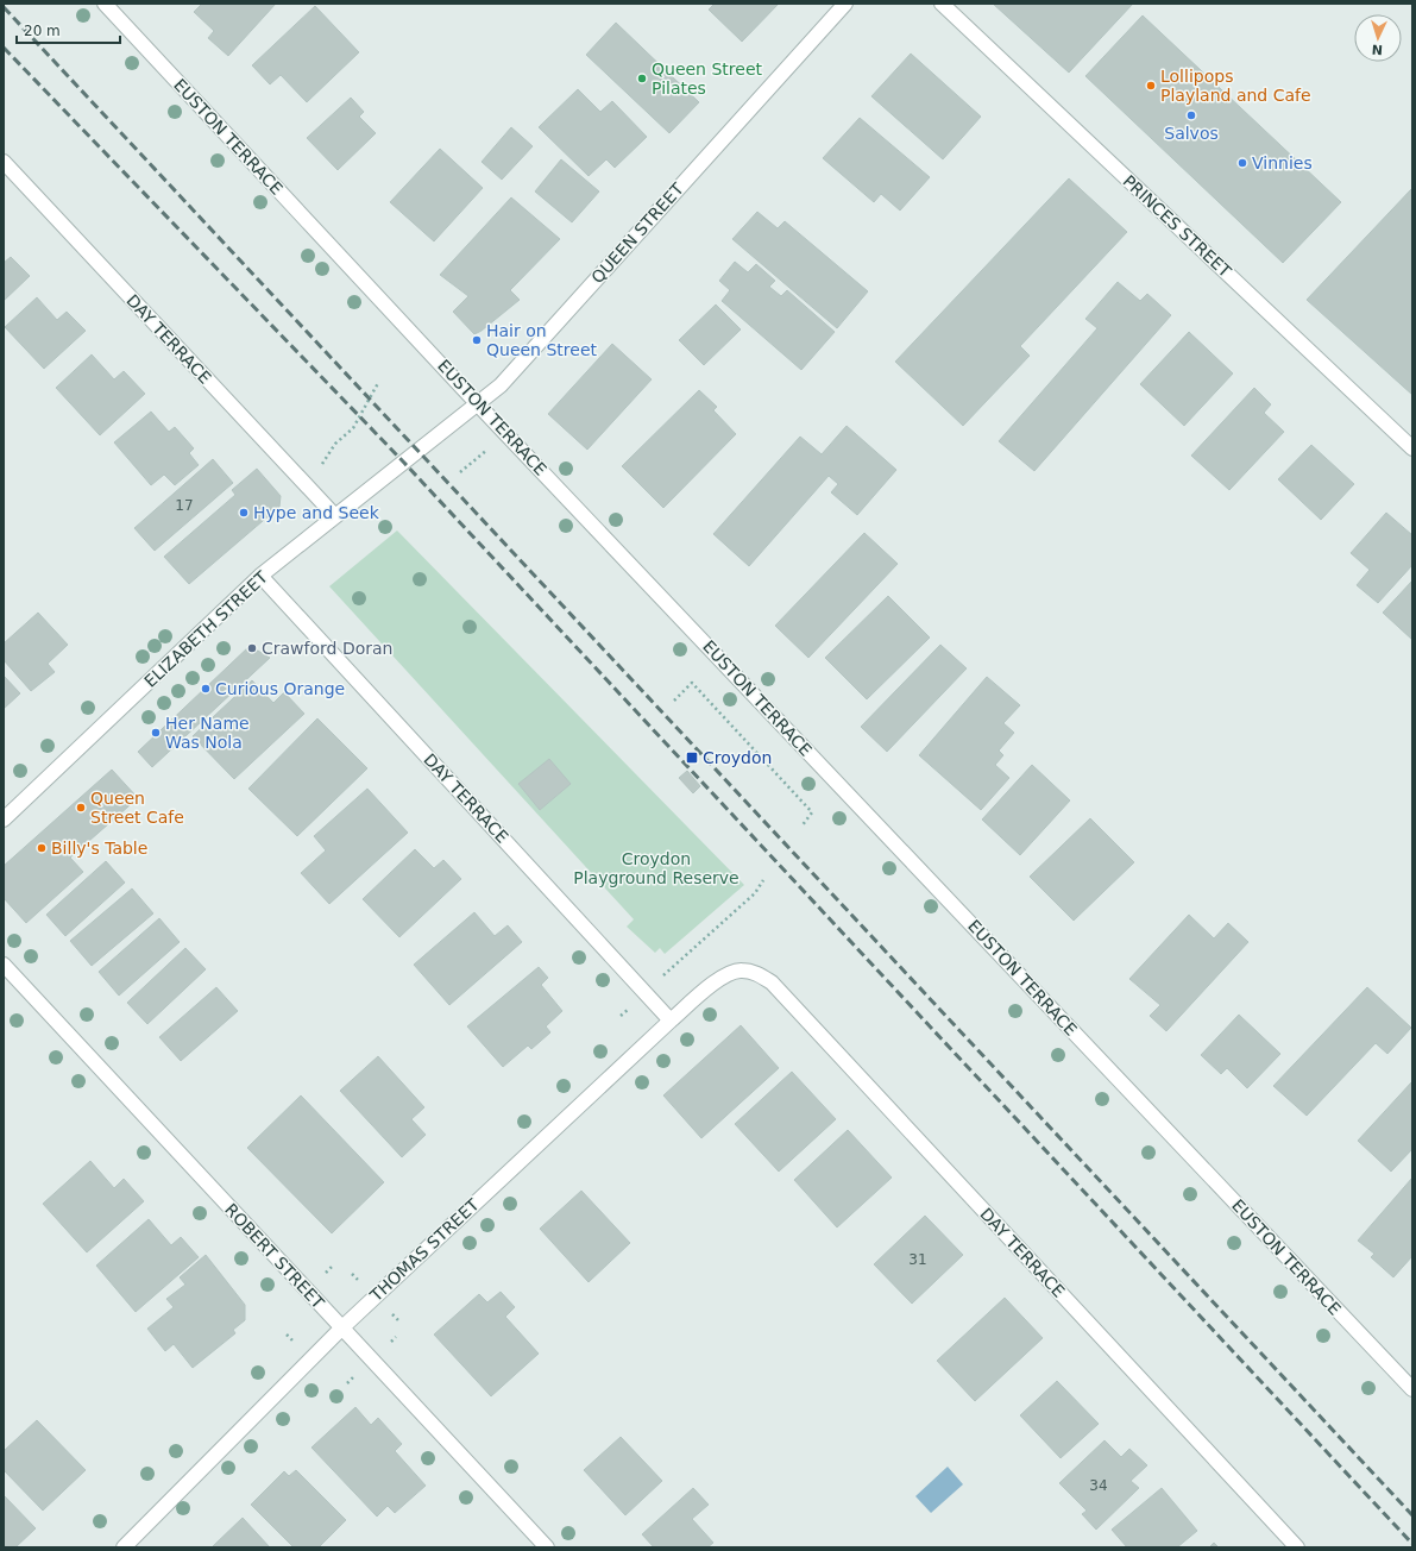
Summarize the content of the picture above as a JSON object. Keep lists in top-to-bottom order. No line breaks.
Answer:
{"streets":{"street":["EUSTON TERRACE","PRINCES STREET","QUEEN STREET","DAY TERRACE","ELIZABETH STREET","THOMAS STREET","ROBERT STREET"]},"crossings":[["EUSTON TERRACE","QUEEN STREET"],["QUEEN STREET","ELIZABETH STREET"],["DAY TERRACE","ELIZABETH STREET"],["DAY TERRACE","THOMAS STREET"],["THOMAS STREET","ROBERT STREET"]],"parks":["Croydon Playground Reserve"],"places":{"other":["Queen Street Pilates","Lollipops Playland and Cafe","Salvos","Vinnies","Hair on Queen Street","Hype and Seek","Crawford Doran","Curious Orange","Her Name Was Nola","Queen Street Cafe","Billy's Table"],"transit":["Croydon"]},"house_numbers":["17","31","34"],"scale_bar":"20 m","north":"bottom"}
